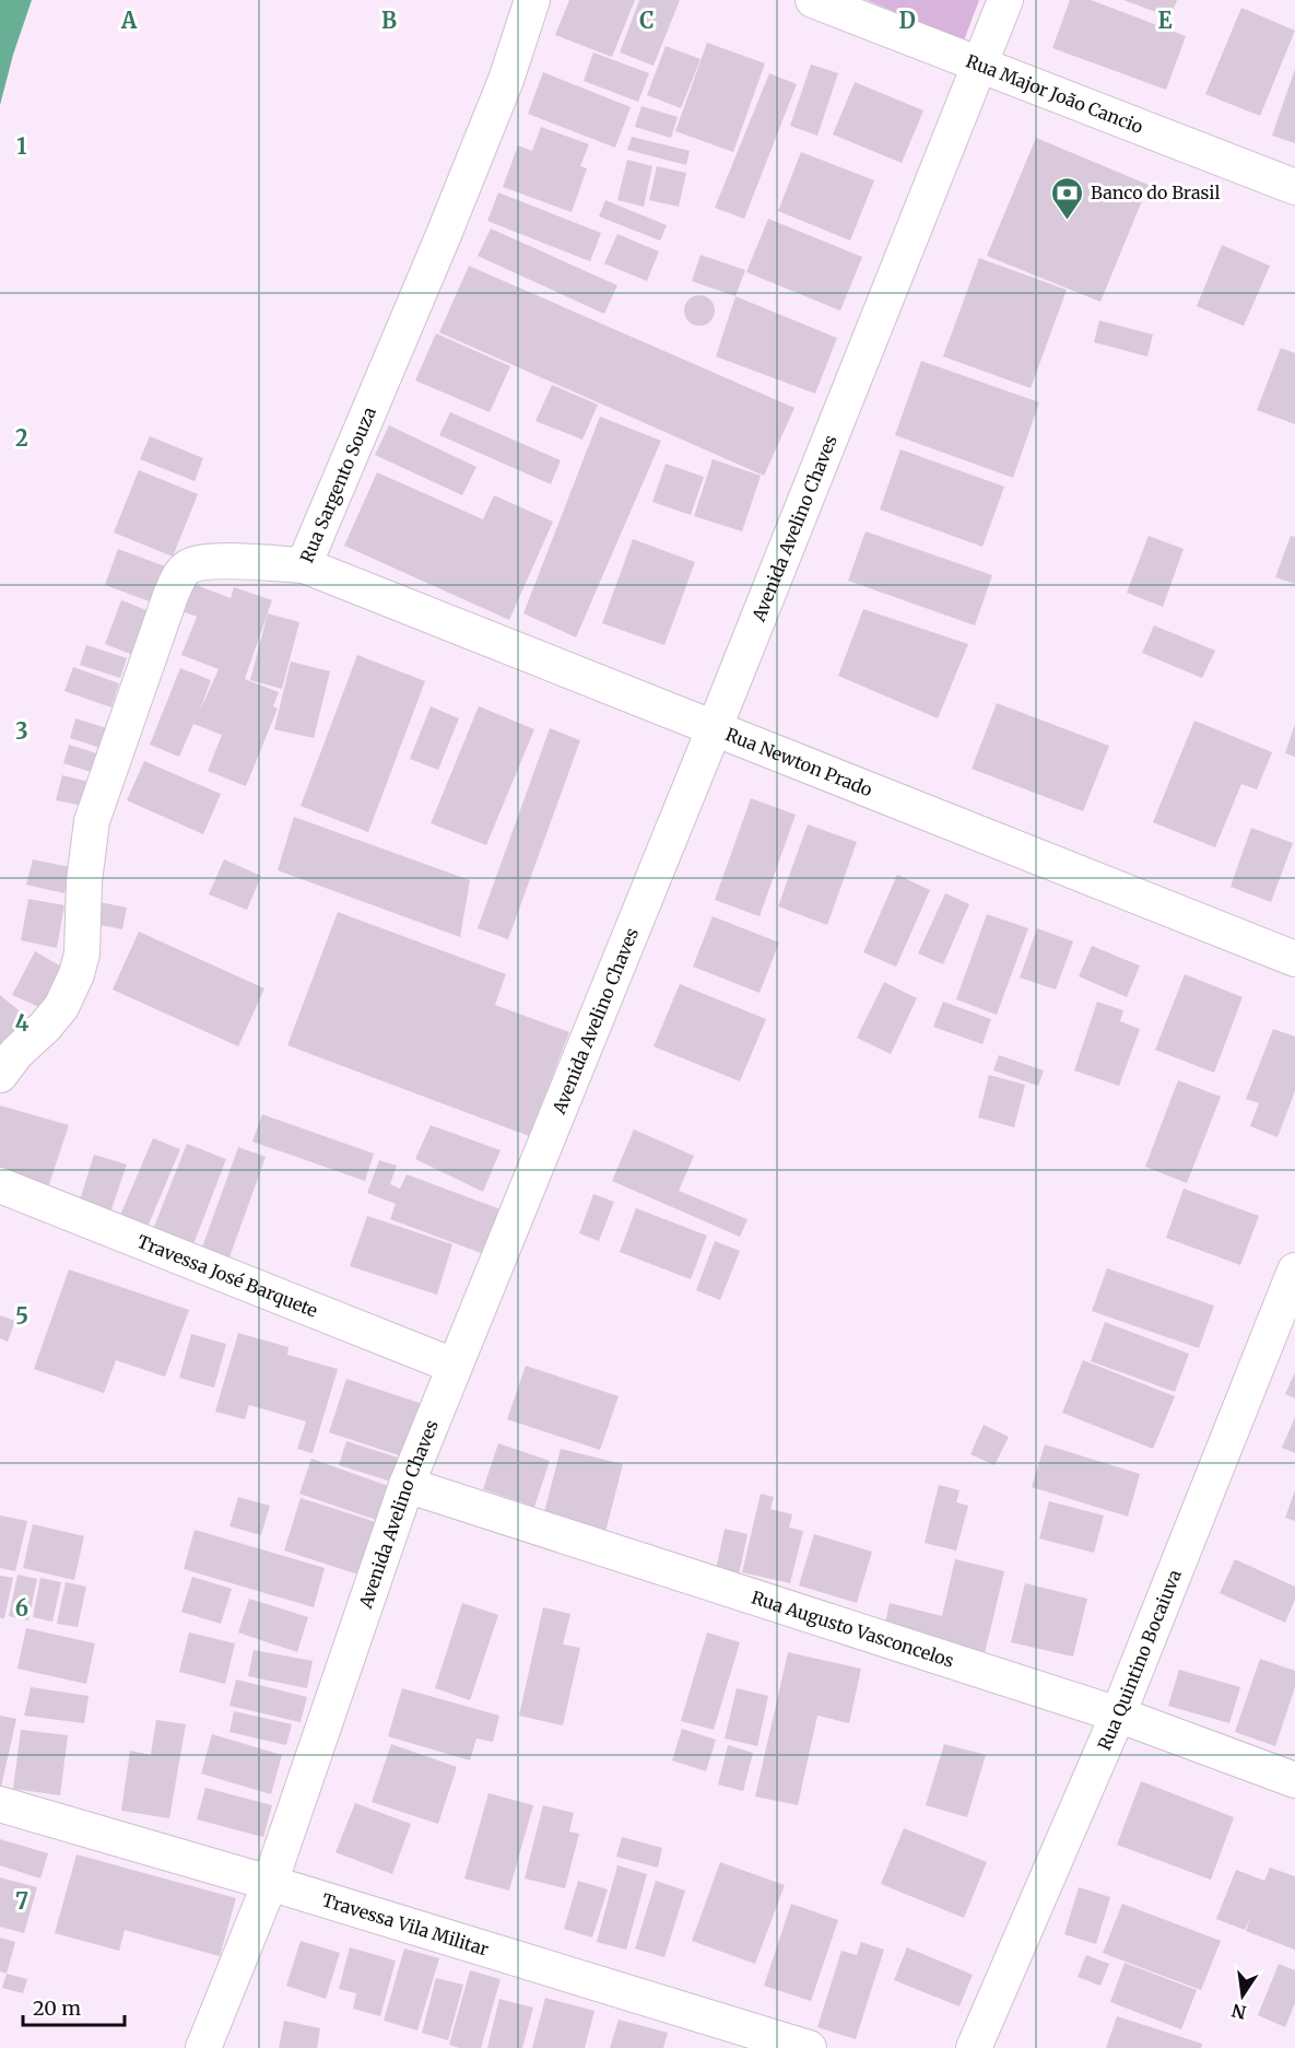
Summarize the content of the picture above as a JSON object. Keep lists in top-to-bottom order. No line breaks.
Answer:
{"streets":{"street":["Rua Major João Cancio","Rua Sargento Souza","Avenida Avelino Chaves","Rua Newton Prado","Travessa José Barquete","Rua Augusto Vasconcelos","Rua Quintino Bocaiuva","Travessa Vila Militar"]},"crossings":[["Rua Major João Cancio","Avenida Avelino Chaves"],["Rua Sargento Souza","Rua Newton Prado"],["Avenida Avelino Chaves","Rua Newton Prado"],["Avenida Avelino Chaves","Travessa José Barquete"],["Avenida Avelino Chaves","Rua Augusto Vasconcelos"],["Avenida Avelino Chaves","Travessa Vila Militar"],["Rua Augusto Vasconcelos","Rua Quintino Bocaiuva"]],"places":{"bank":["Banco do Brasil"]},"scale_bar":"20 m","north":"bottom","grid":{"columns":["A","B","C","D","E"],"rows":["1","2","3","4","5","6","7"]}}
